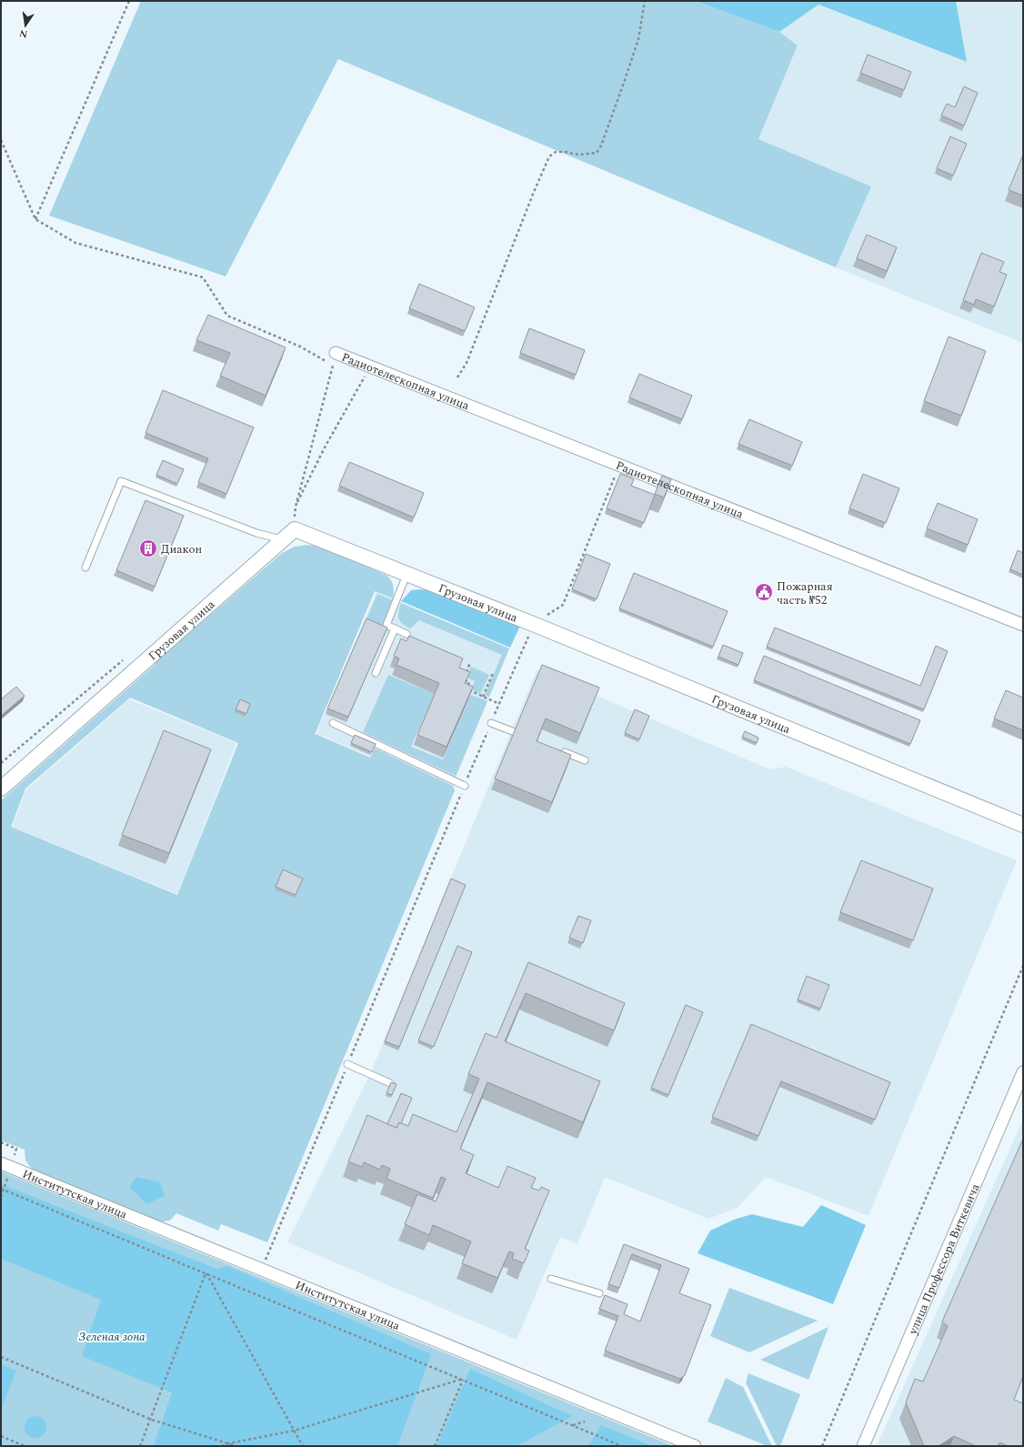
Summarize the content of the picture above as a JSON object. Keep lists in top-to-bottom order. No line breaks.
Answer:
{"streets":{"street":["Радиотелескопная улица","Грузовая улица","Институтская улица","улица Профессора Виткевича"]},"parks":["Зеленая зона"],"places":{"building":["Диакон"],"public building":["Пожарная часть №52"]},"north":"bottom"}
